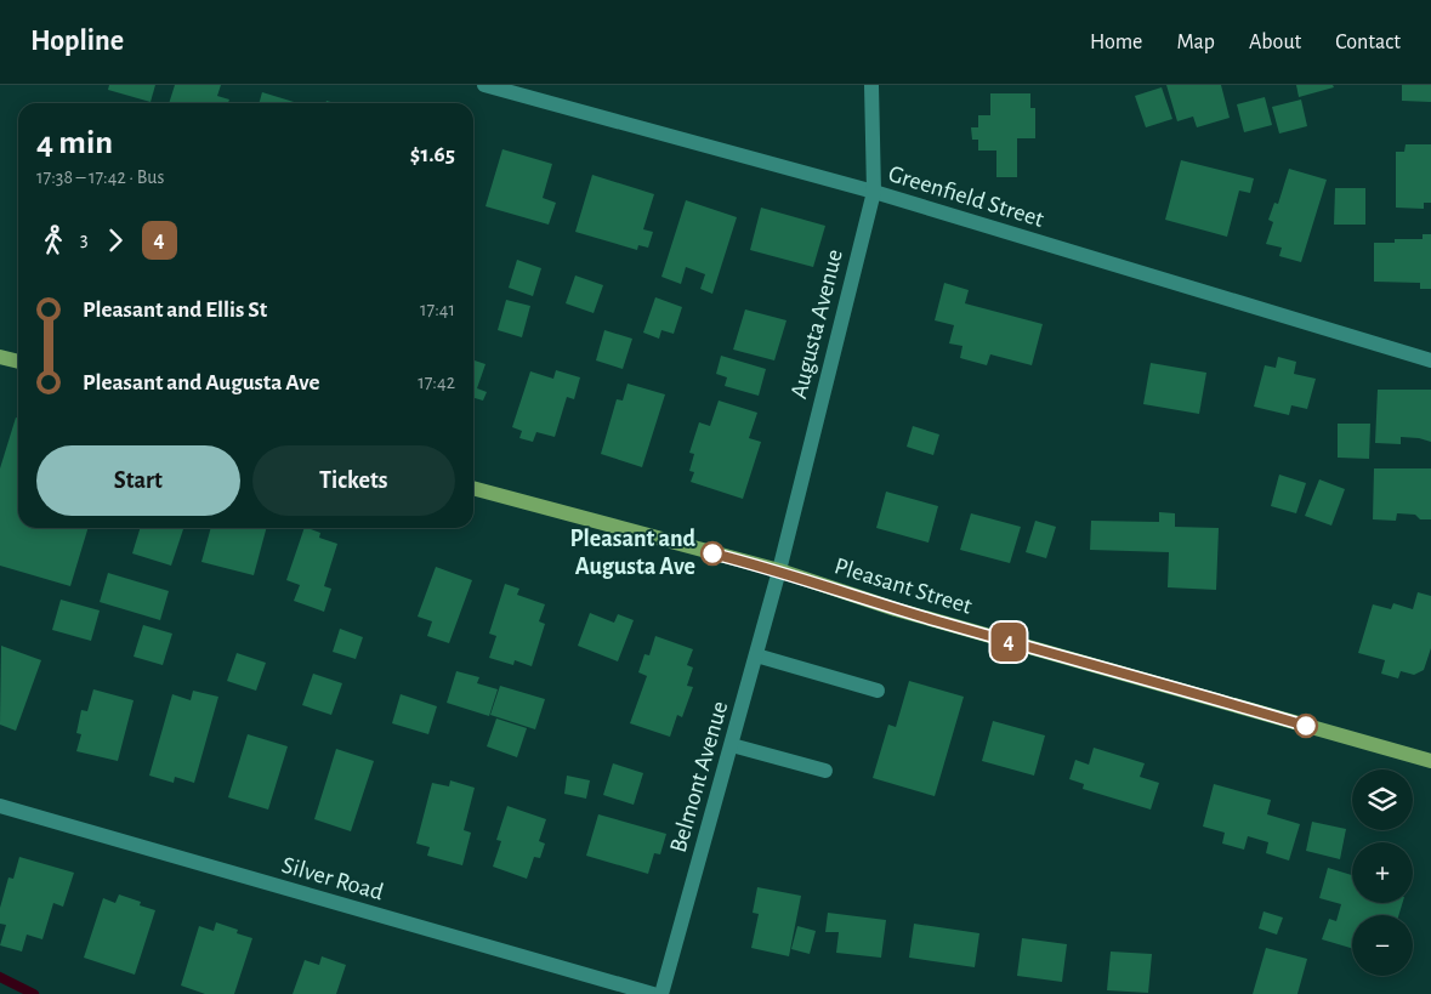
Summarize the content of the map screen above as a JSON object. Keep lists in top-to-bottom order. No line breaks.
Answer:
{"streets":{"main road":["Pleasant Street"],"street":["Greenfield Street","Augusta Avenue","Belmont Avenue","Silver Road"]},"crossings":[["Greenfield Street","Augusta Avenue"],["Augusta Avenue","Pleasant Street"],["Augusta Avenue","Belmont Avenue"],["Pleasant Street","Belmont Avenue"]],"places":["Pleasant and Augusta Ave"],"lines":["bus line 4"],"page":{"header":"Hopline","nav":["Home","Map","About","Contact"],"on_map":"4","heading":["4 min","17:38 – 17:42 · Bus","$1.65"],"legs":["3","4"],"list":[{"name":"Pleasant and Ellis St","value":"17:41"},{"name":"Pleasant and Augusta Ave","value":"17:42"}],"buttons":["Start","Tickets"],"map_buttons":["+","−"]}}
